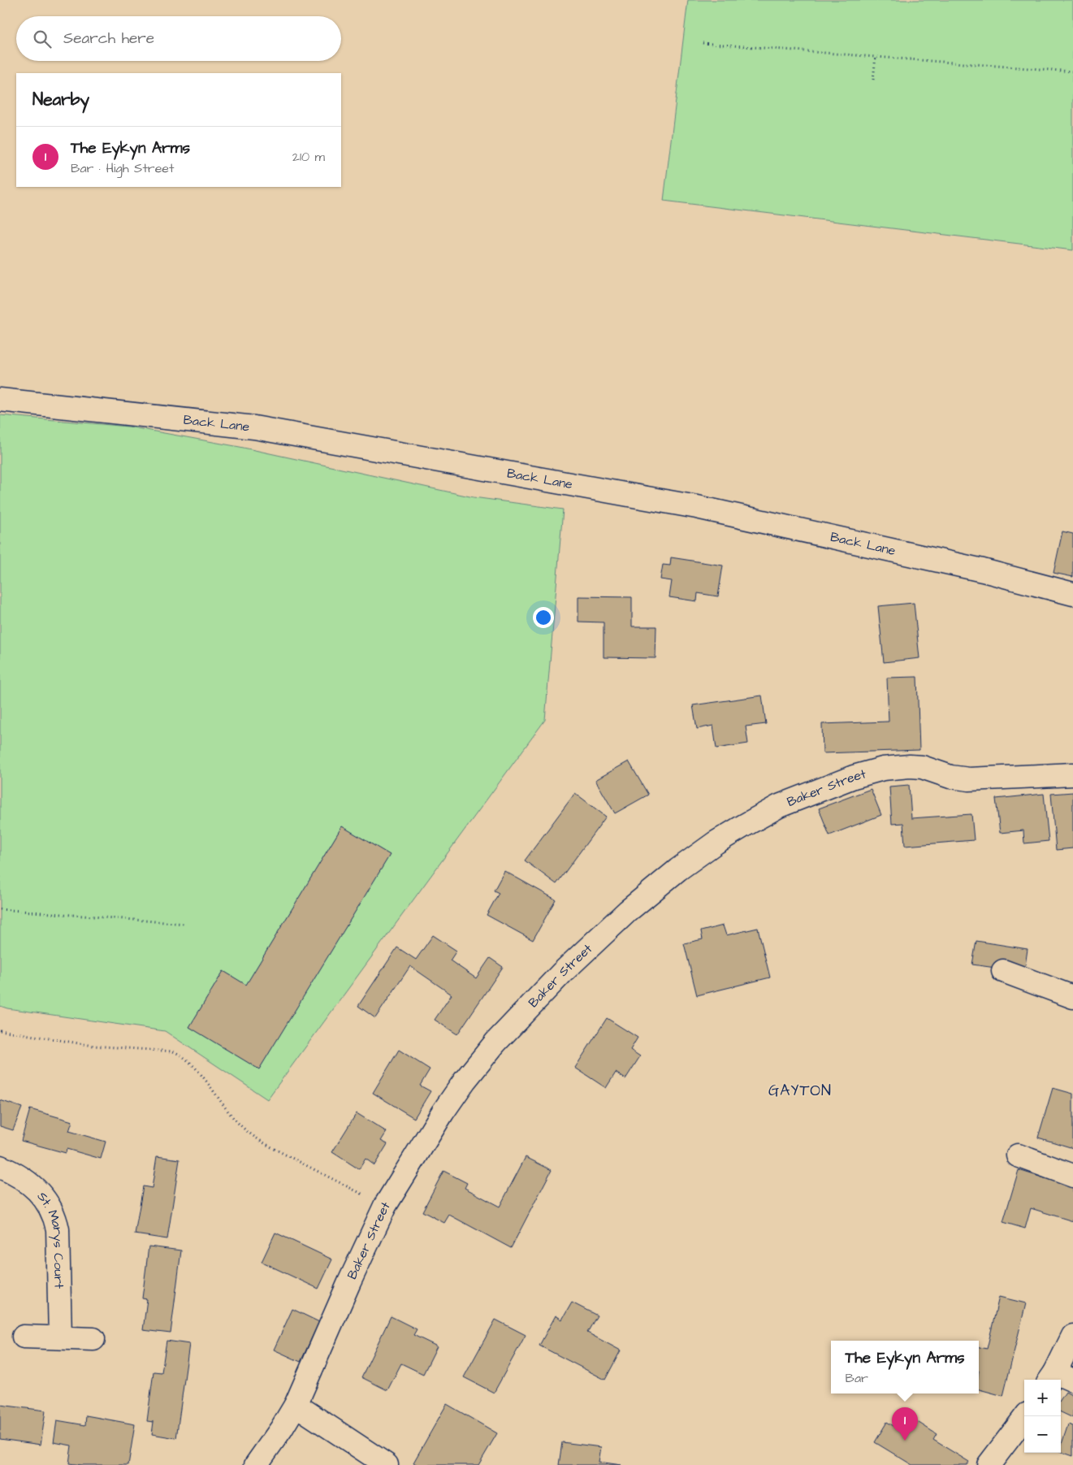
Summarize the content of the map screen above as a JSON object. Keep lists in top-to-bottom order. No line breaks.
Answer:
{"streets":{"street":["Back Lane","Baker Street","St. Marys Court"]},"districts":["GAYTON"],"page":{"search":"Search here","heading":"Nearby","list":[{"mark":"1","name":"The Eykyn Arms","note":"Bar · High Street","value":"210 m"}],"popup":["The Eykyn Arms","Bar"],"map_buttons":["+","−"],"pins":"1"}}
